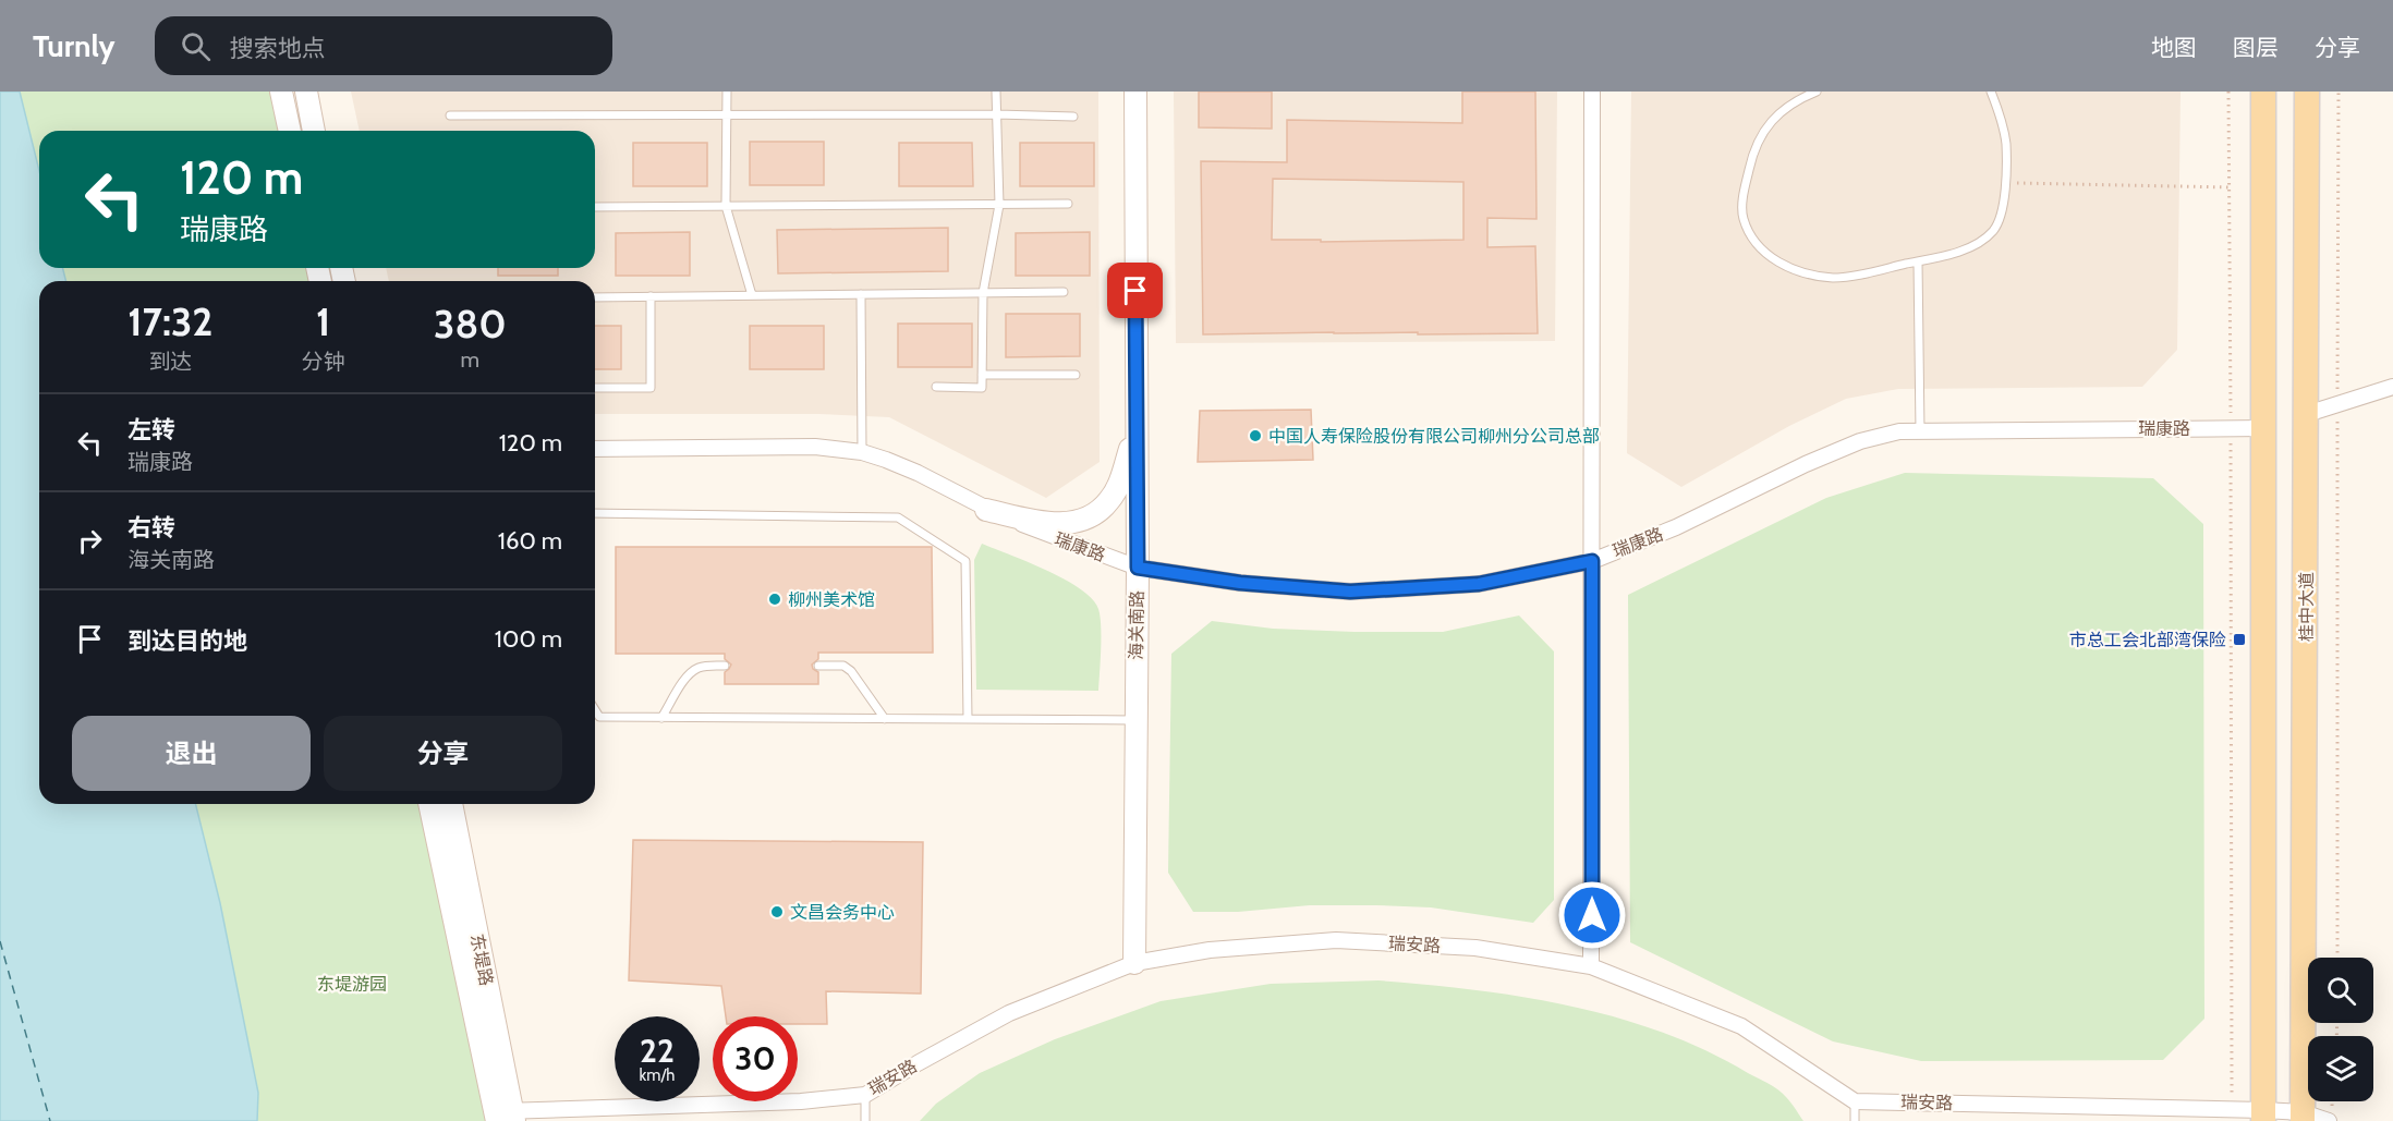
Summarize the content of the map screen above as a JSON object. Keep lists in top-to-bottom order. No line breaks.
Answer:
{"streets":{"main road":["桂中大道"],"street":["瑞康路","海关南路","瑞安路","东堤路"]},"crossings":[["瑞康路","海关南路"],["桂中大道","瑞安路"],["海关南路","瑞安路"],["瑞安路","东堤路"]],"parks":["东堤游园"],"places":{"other":["中国人寿保险股份有限公司柳州分公司总部","柳州美术馆","文昌会务中心"],"transit":["市总工会北部湾保险"]},"page":{"header":"Turnly","search":"搜索地点","nav":["地图","图层","分享"],"turn":["120 m","瑞康路"],"eta":["17:32","到达","1","分钟","380","m"],"list":[{"name":"左转","note":"瑞康路","value":"120 m"},{"name":"右转","note":"海关南路","value":"160 m"},{"name":"到达目的地","value":"100 m"}],"buttons":["退出","分享"],"speed":"22 km/h","limit":"30"}}
